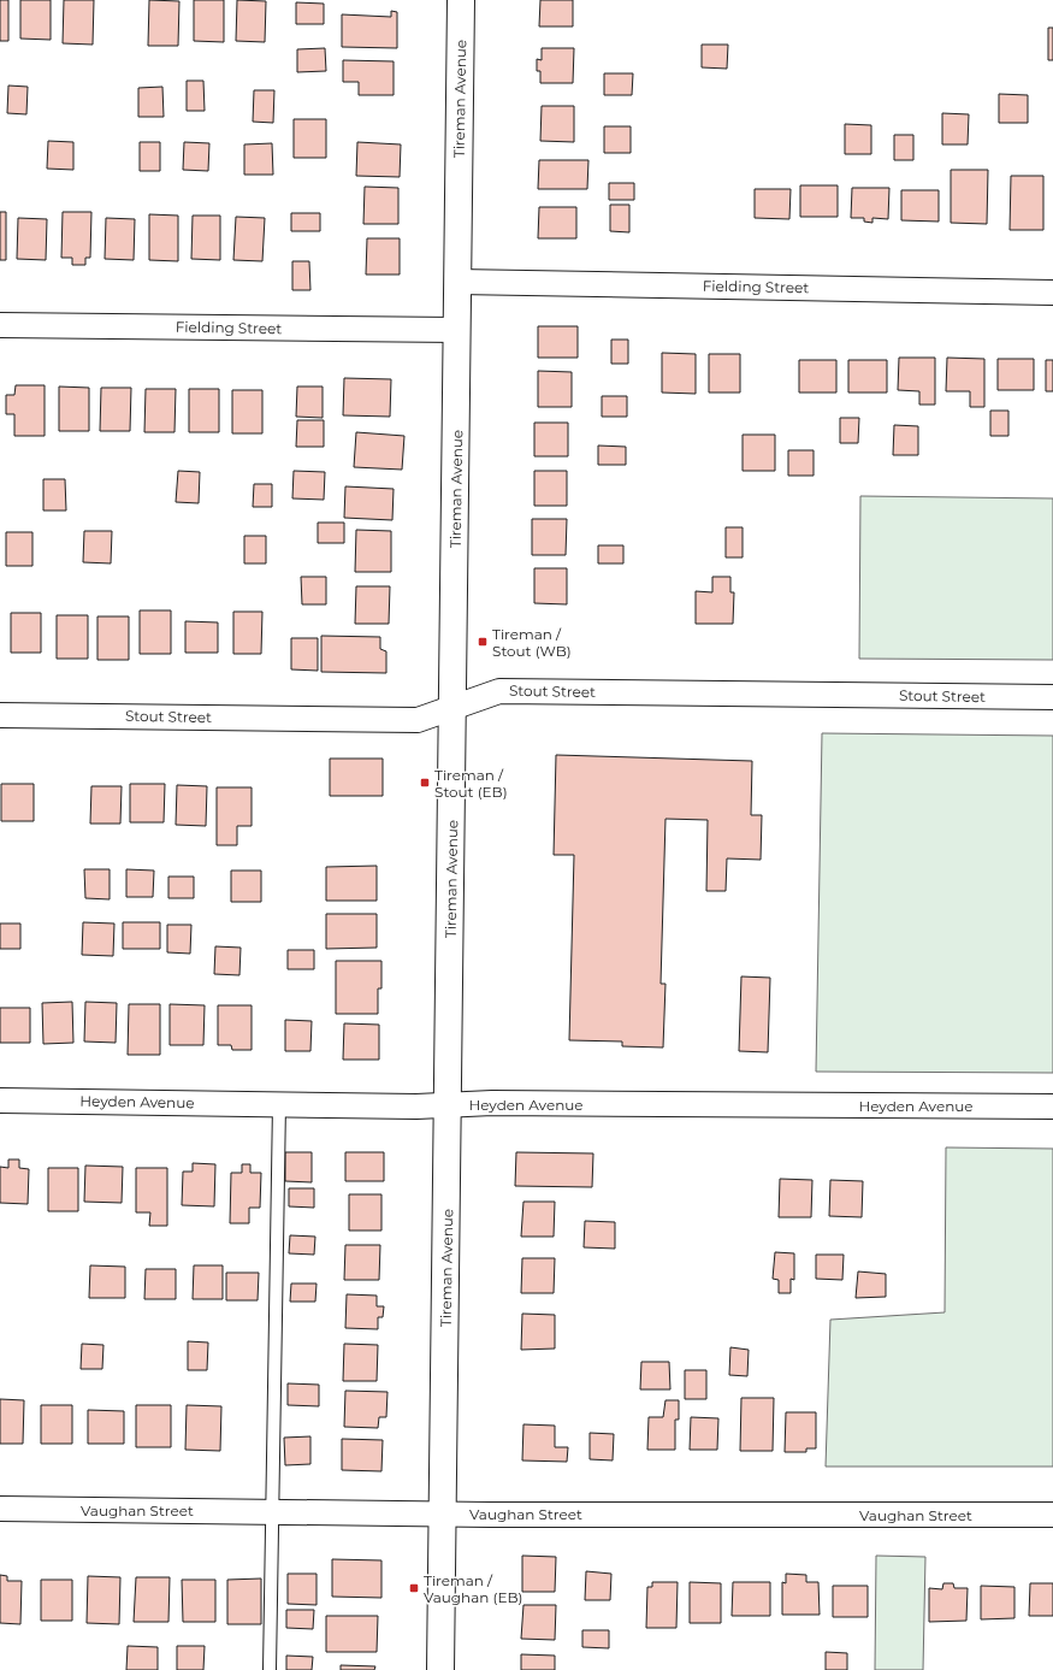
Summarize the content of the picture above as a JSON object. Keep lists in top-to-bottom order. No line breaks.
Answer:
{"streets":{"street":["Tireman Avenue","Fielding Street","Stout Street","Heyden Avenue","Vaughan Street"]},"crossings":[["Tireman Avenue","Fielding Street"],["Tireman Avenue","Stout Street"],["Tireman Avenue","Heyden Avenue"],["Tireman Avenue","Vaughan Street"]],"places":{"transit":["Tireman / Stout (WB)","Tireman / Stout (EB)","Tireman / Vaughan (EB)"]}}
